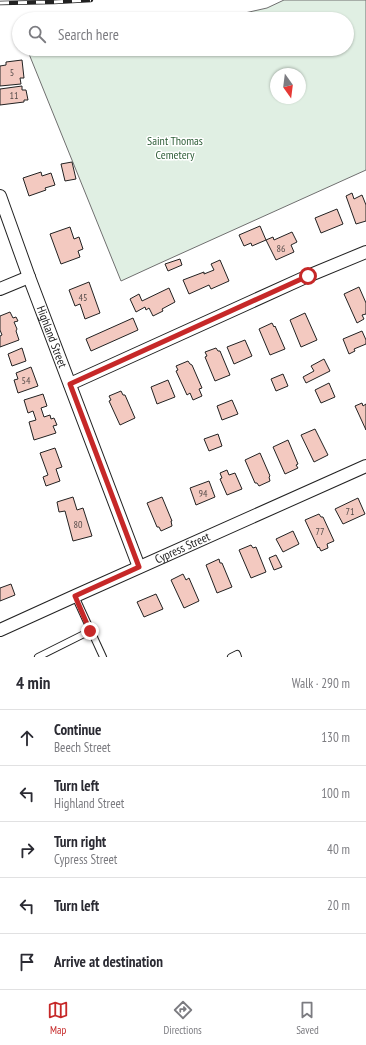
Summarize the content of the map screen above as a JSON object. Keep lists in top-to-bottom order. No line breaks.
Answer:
{"streets":{"street":["Highland Street","Cypress Street"]},"crossings":[["Highland Street","Cypress Street"]],"parks":["Saint Thomas Cemetery"],"house_numbers":["5","11","86","45","54","94","71","80","77"],"north":"bottom","page":{"search":"Search here","heading":["4 min","Walk · 290 m"],"list":[["Continue","Beech Street","130 m"],["Turn left","Highland Street","100 m"],["Turn right","Cypress Street","40 m"],["Turn left","20 m"],"Arrive at destination"],"nav":["Map","Directions","Saved"]}}
